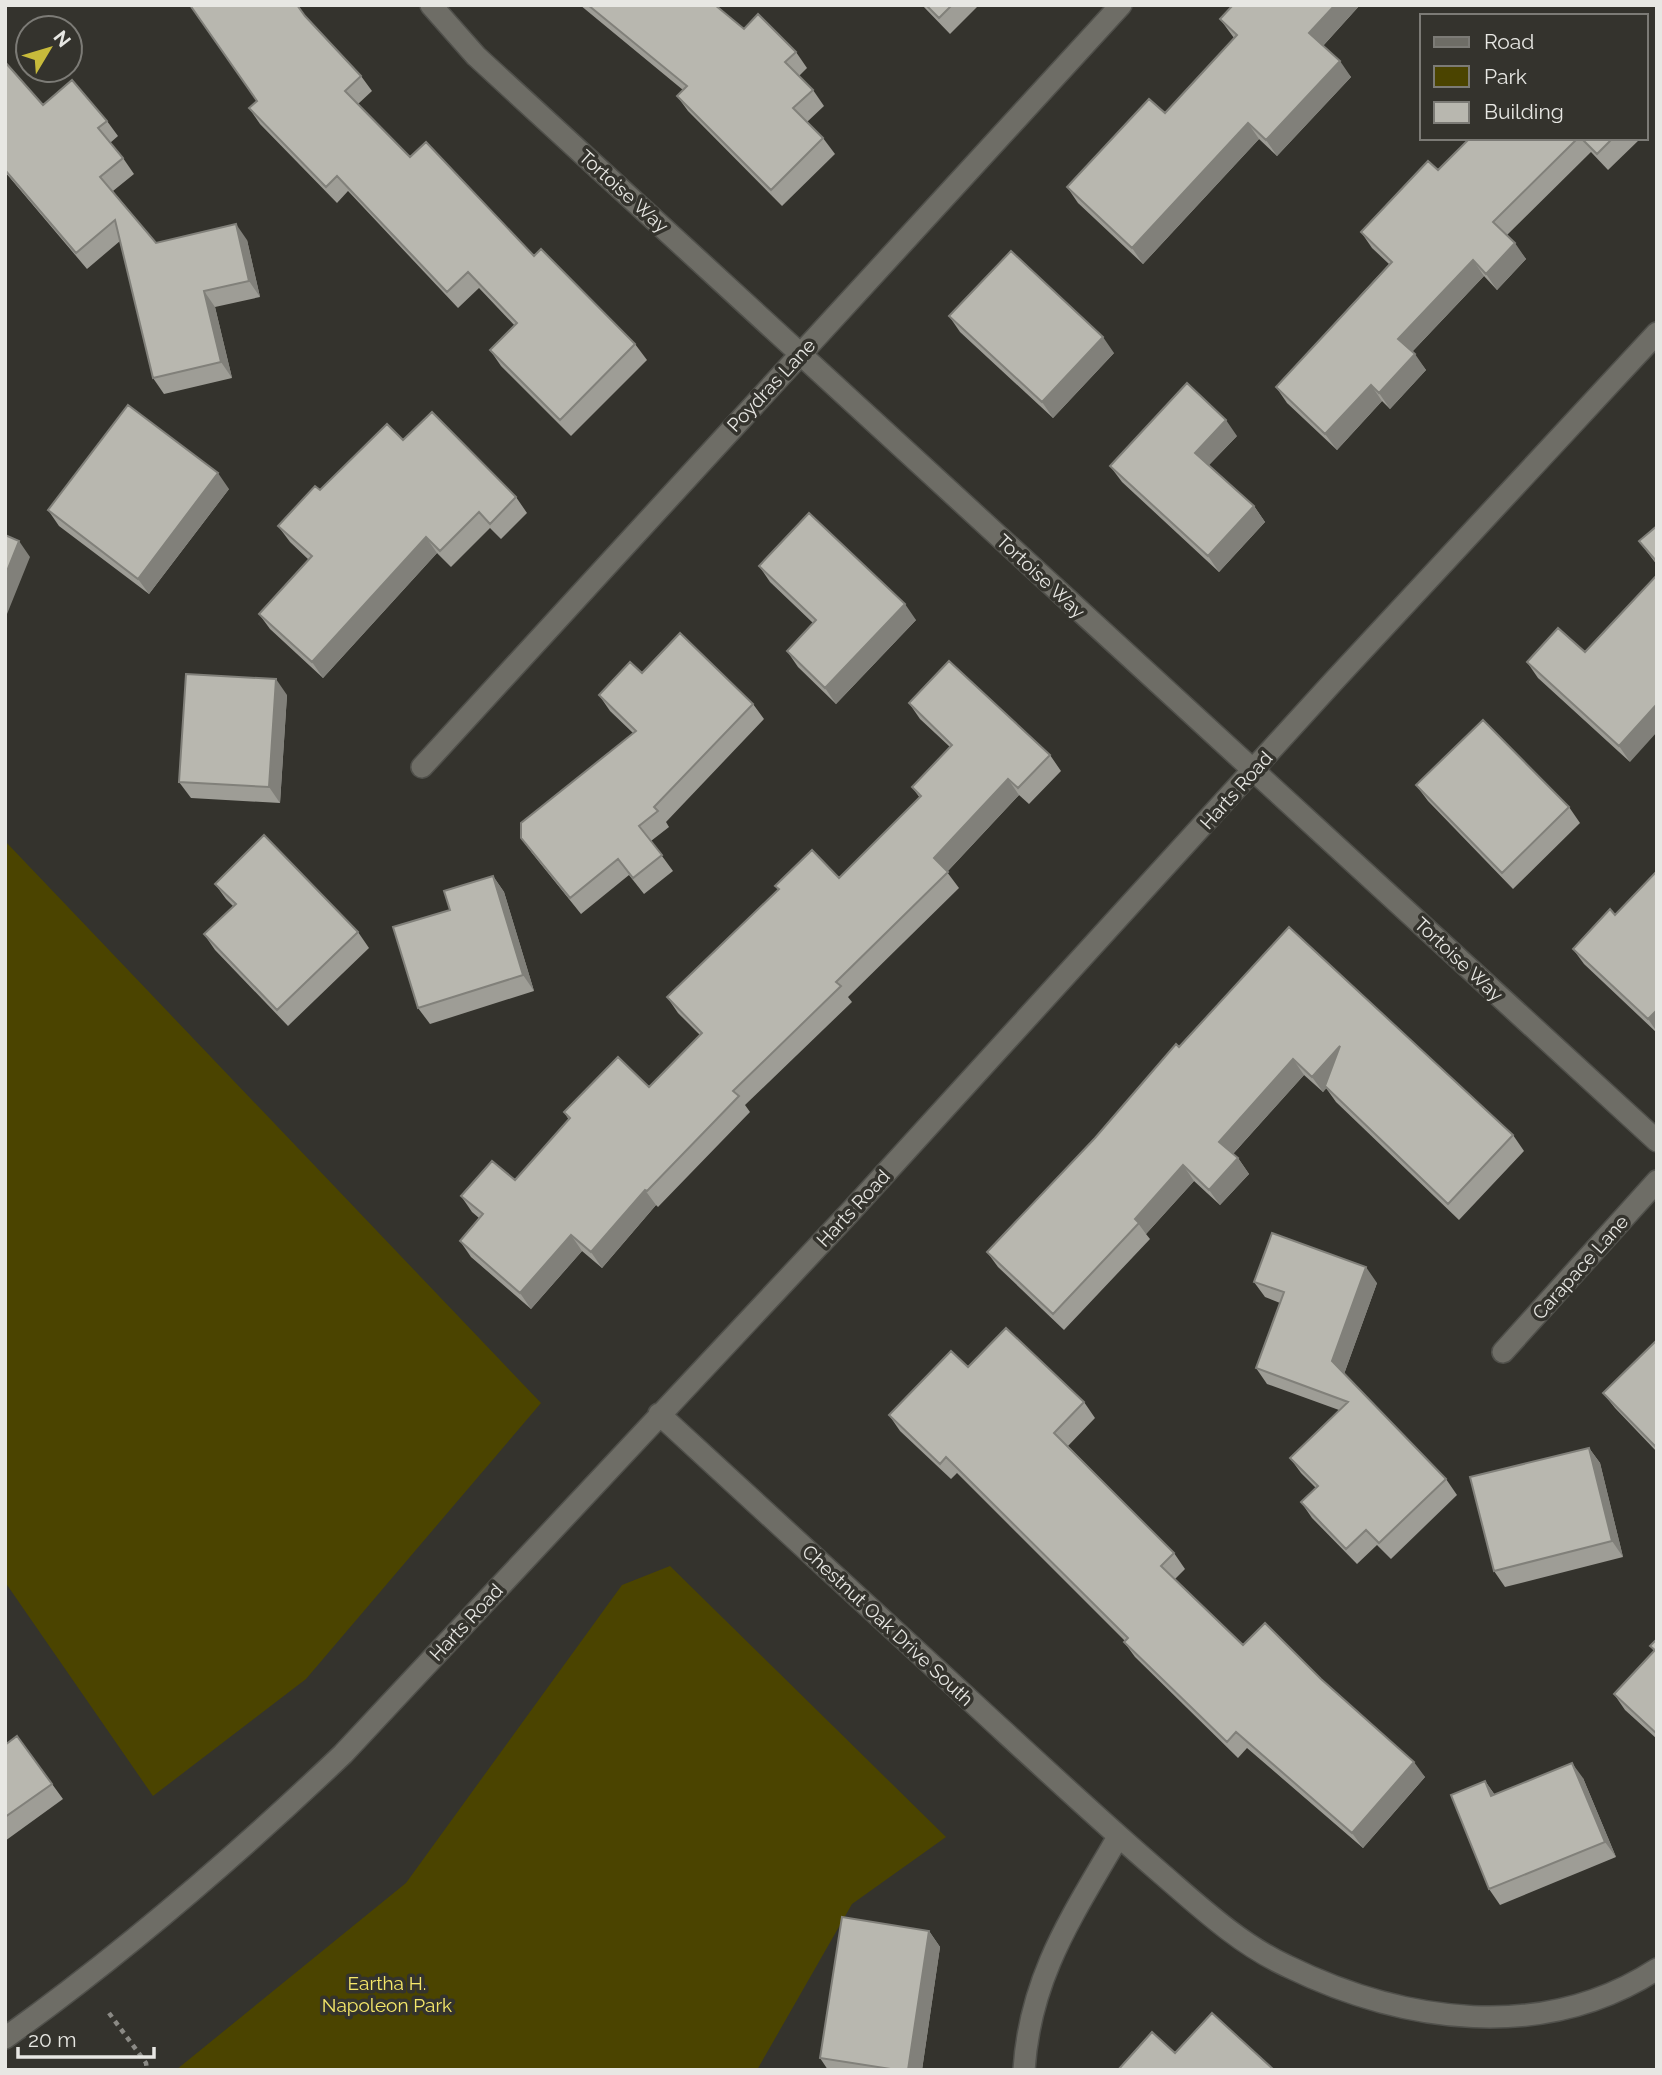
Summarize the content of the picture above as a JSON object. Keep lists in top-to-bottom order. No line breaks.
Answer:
{"streets":{"street":["Tortoise Way","Poydras Lane","Harts Road","Carapace Lane","Chestnut Oak Drive South"]},"crossings":[["Tortoise Way","Poydras Lane"],["Tortoise Way","Harts Road"],["Harts Road","Chestnut Oak Drive South"]],"parks":["Eartha H. Napoleon Park"],"legend":["Road","Park","Building"],"scale_bar":"20 m","north":"top right"}
